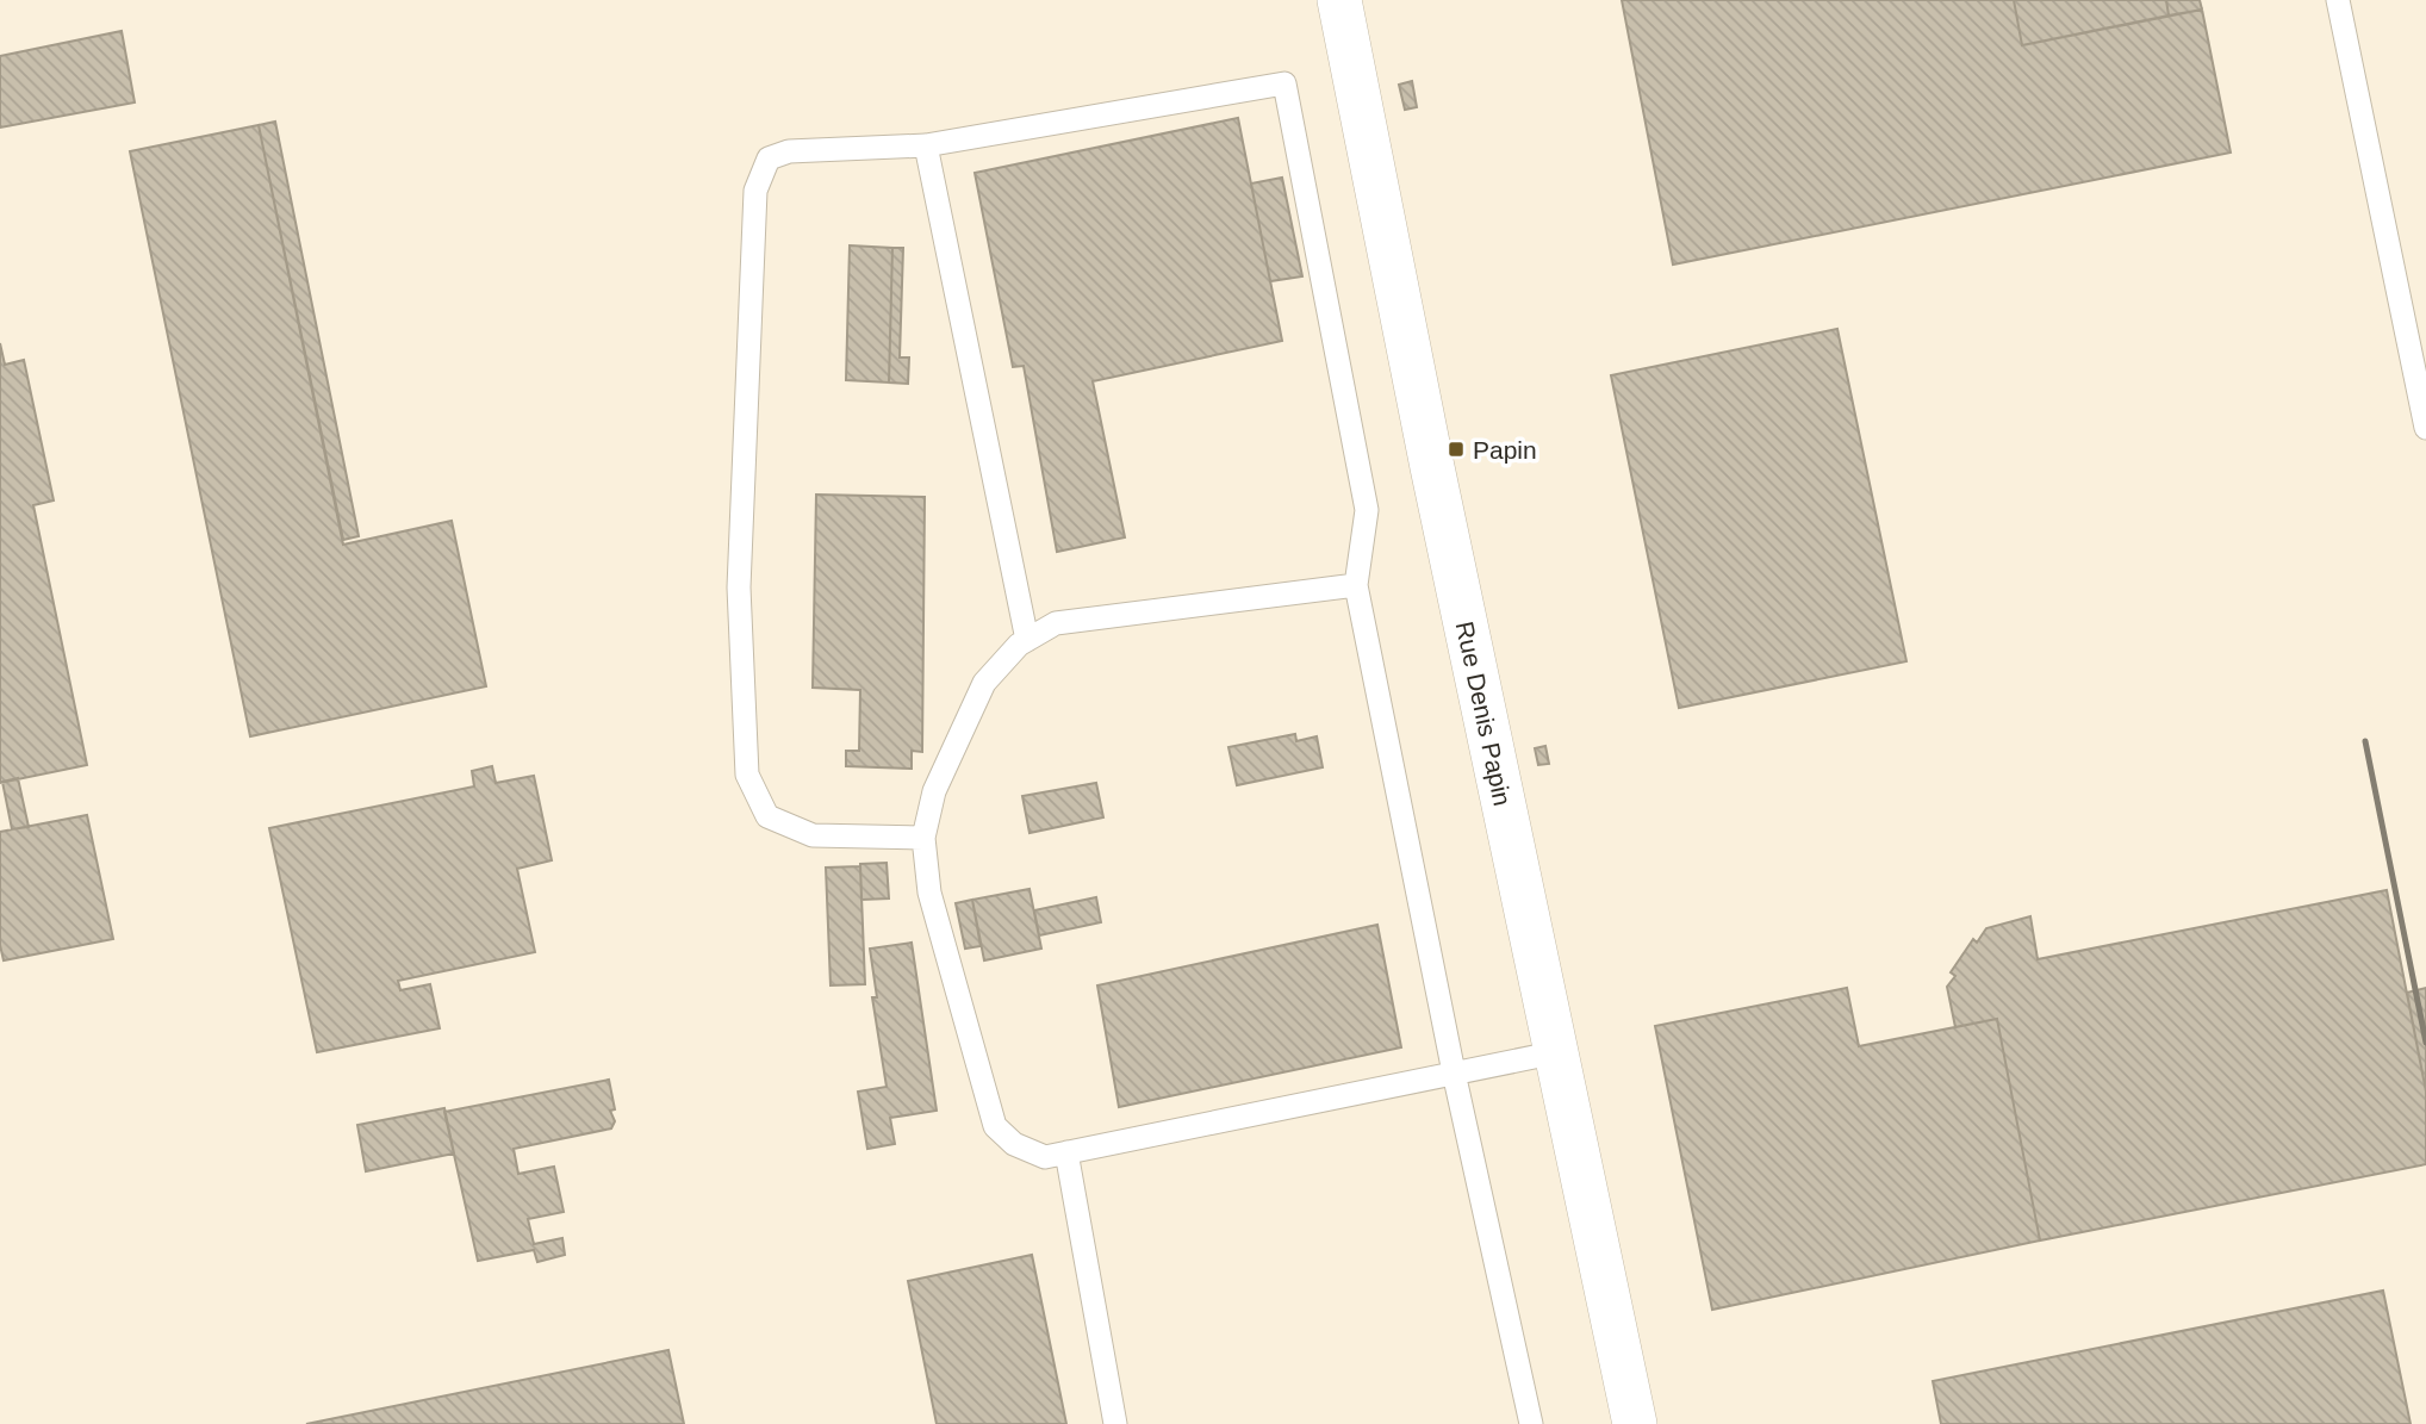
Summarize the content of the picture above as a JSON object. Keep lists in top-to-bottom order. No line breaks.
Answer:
{"streets":{"street":["Rue Denis Papin"]},"places":{"transit":["Papin"]}}
